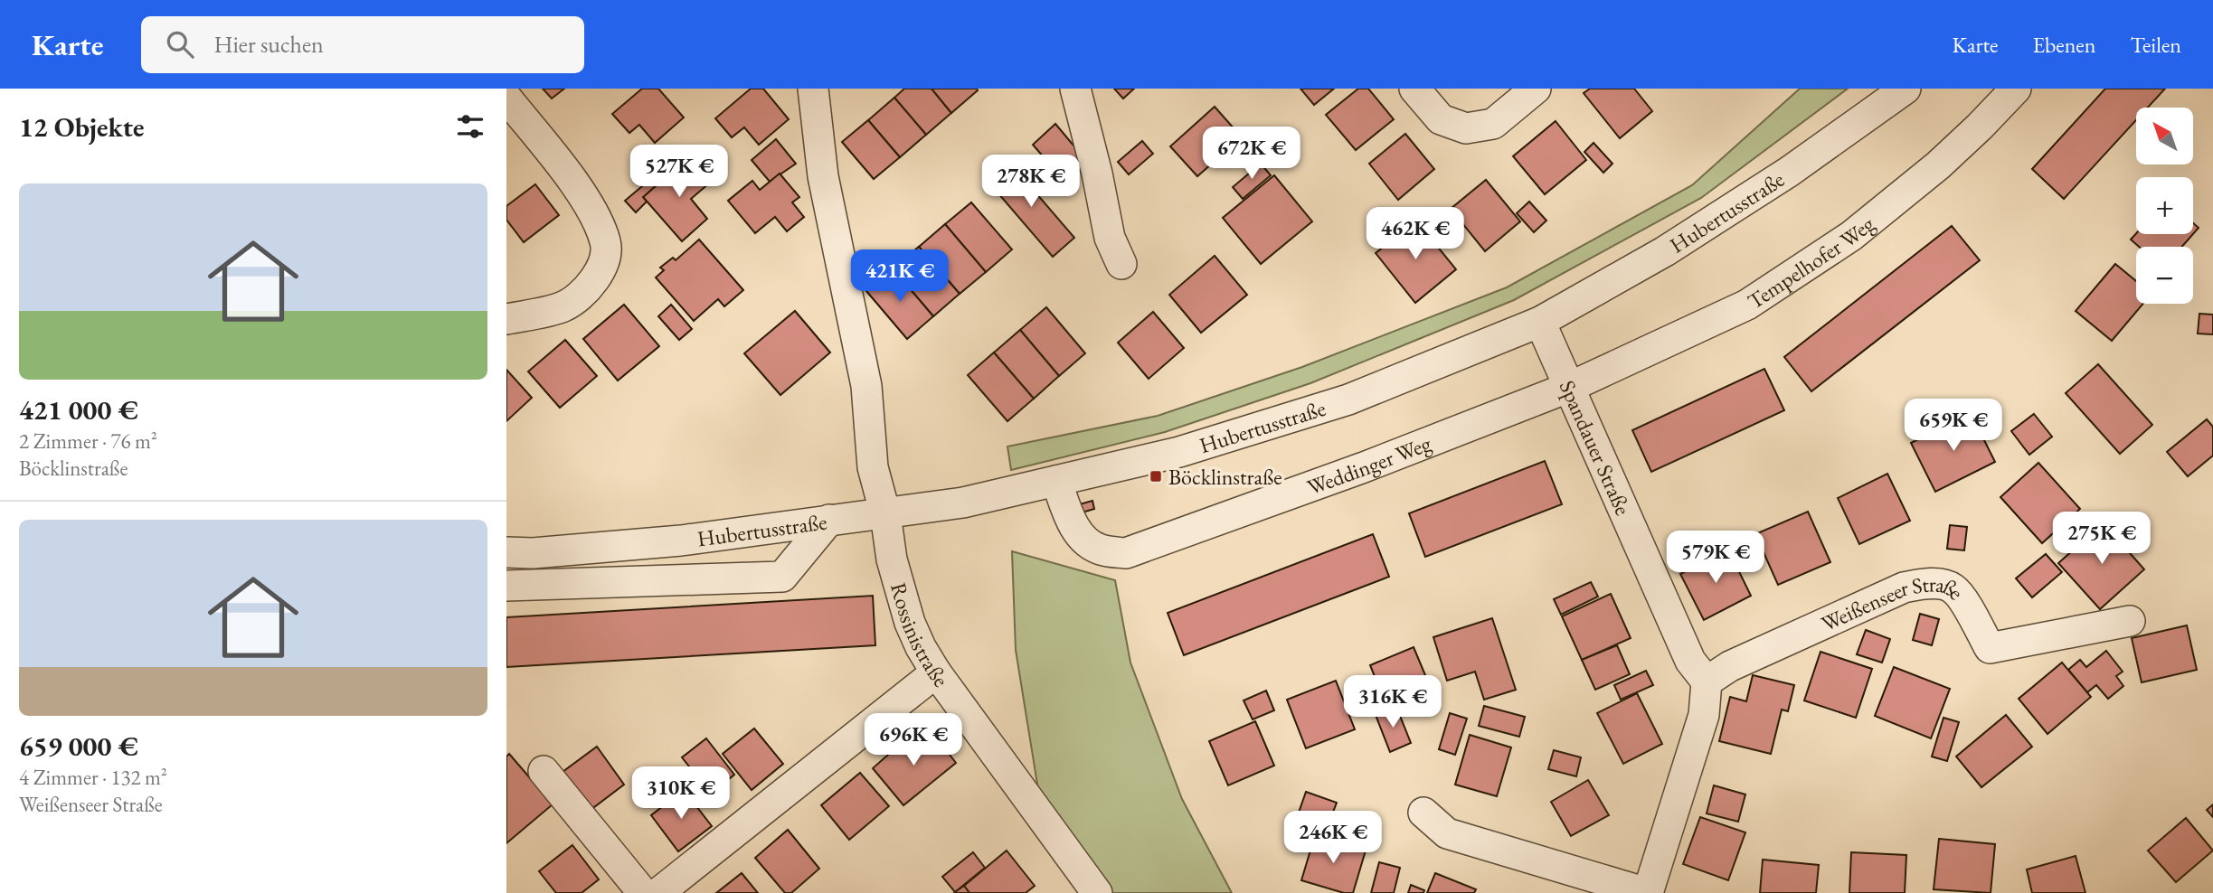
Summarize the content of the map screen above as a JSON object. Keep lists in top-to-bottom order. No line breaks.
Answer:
{"streets":{"street":["Hubertusstraße","Tempelhofer Weg","Spandauer Straße","Weddinger Weg","Weißenseer Straße","Rossinistraße"]},"crossings":[["Hubertusstraße","Spandauer Straße"],["Hubertusstraße","Weddinger Weg"],["Hubertusstraße","Rossinistraße"],["Tempelhofer Weg","Spandauer Straße"],["Tempelhofer Weg","Weddinger Weg"],["Spandauer Straße","Weddinger Weg"],["Spandauer Straße","Weißenseer Straße"]],"places":{"transit":["Böcklinstraße"]},"north":"top left","page":{"header":"Karte","search":"Hier suchen","nav":["Karte","Ebenen","Teilen"],"heading":"12 Objekte","map_buttons":["+","−"],"price":["672K €","527K €","278K €","462K €","421K €","659K €","275K €","579K €","316K €","696K €","310K €","246K €"],"list":[{"name":"421 000 €","note":"2 Zimmer · 76 m² · Böcklinstraße"},{"name":"659 000 €","note":"4 Zimmer · 132 m² · Weißenseer Straße"}]}}
